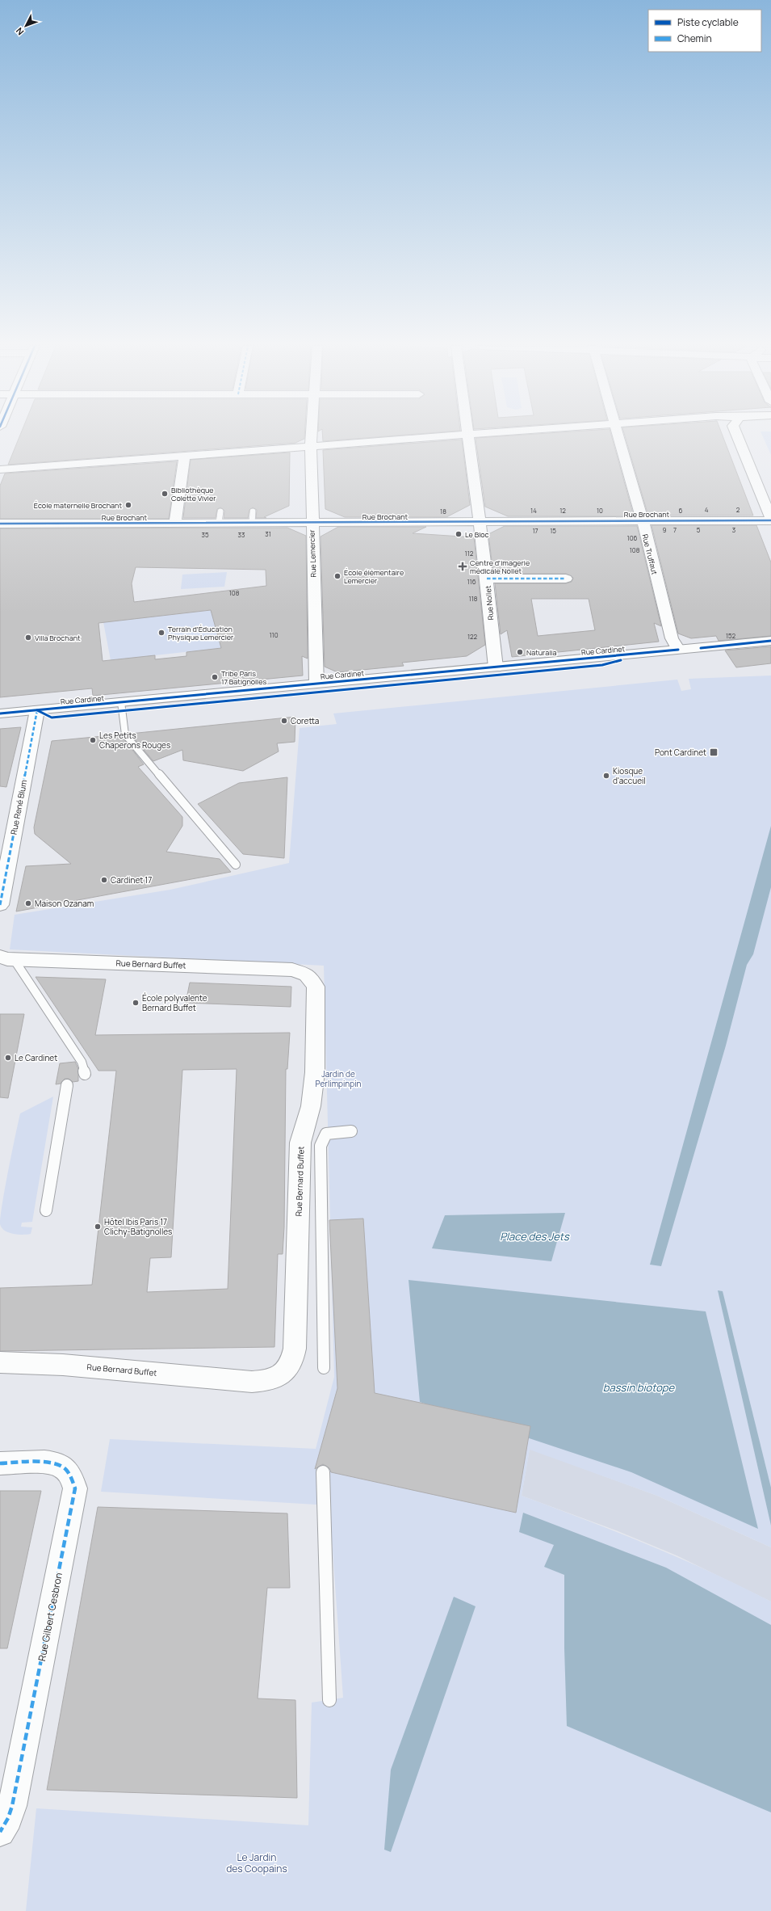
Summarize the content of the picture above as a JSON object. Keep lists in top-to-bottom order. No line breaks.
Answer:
{"streets":{"street":["Rue Brochant","Rue Lemercier","Rue Truffaut","Rue Nollet","Rue Cardinet","Rue René Blum","Rue Bernard Buffet","Rue Gilbert Cesbron"]},"crossings":[["Rue Brochant","Rue Lemercier"],["Rue Brochant","Rue Truffaut"],["Rue Brochant","Rue Nollet"],["Rue Lemercier","Rue Cardinet"],["Rue Truffaut","Rue Cardinet"],["Rue Nollet","Rue Cardinet"],["Rue Cardinet","Rue René Blum"]],"water":["Place des Jets","bassin biotope"],"parks":["Jardin de Perlimpinpin","Le Jardin des Coopains"],"places":{"other":["Bibliothèque Colette Vivier","École maternelle Brochant","Le Bloc","École élémentaire Lemercier","Terrain d'Éducation Physique Lemercier","Villa Brochant","Naturalia","Tribe Paris 17 Batignolles","Coretta","Les Petits Chaperons Rouges","Kiosque d'accueil","Cardinet 17","Maison Ozanam","École polyvalente Bernard Buffet","Le Cardinet","Hôtel Ibis Paris 17 Clichy-Batignolles"],"health":["Centre d'imagerie médicale Nollet"],"transit":["Pont Cardinet"]},"house_numbers":["4","2","14","12","10","6","18","9","7","5","3","17","15","31","35","33","106","108","112","116","108","118","110","152","122"],"legend":["Piste cyclable","Chemin"],"north":"bottom left"}
